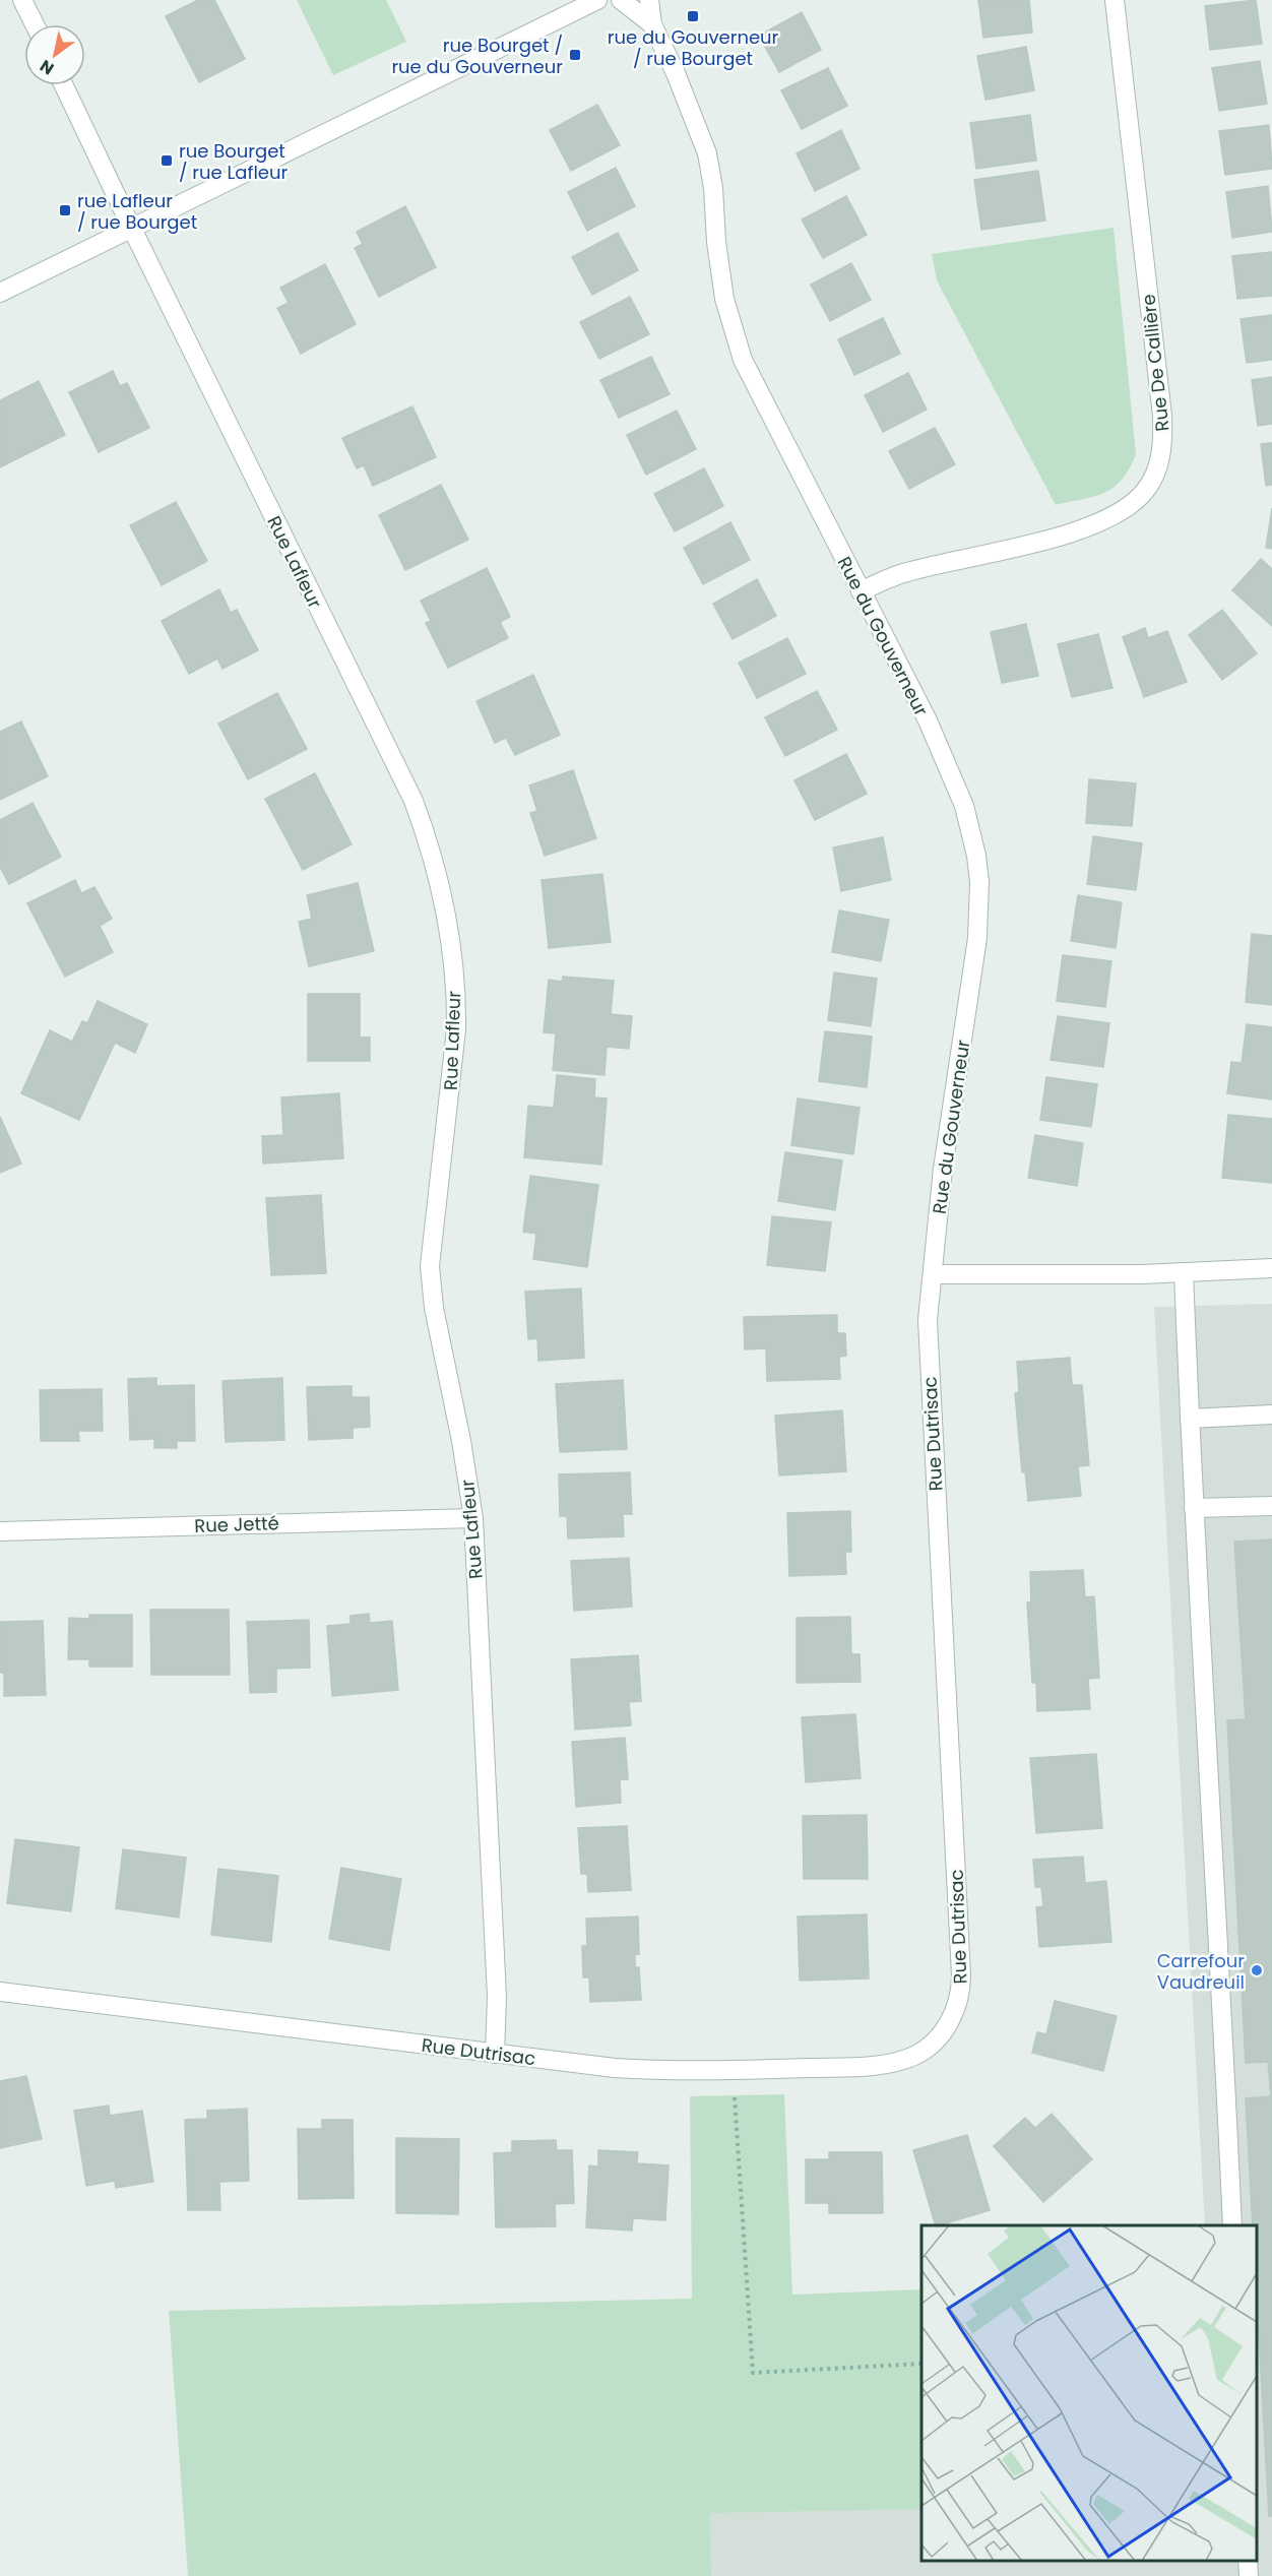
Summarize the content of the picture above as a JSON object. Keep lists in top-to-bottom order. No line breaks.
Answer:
{"streets":{"street":["Rue De Callière","Rue Lafleur","Rue du Gouverneur","Rue Dutrisac","Rue Jetté"]},"crossings":[["Rue De Callière","Rue du Gouverneur"],["Rue Lafleur","Rue Dutrisac"],["Rue Lafleur","Rue Jetté"],["Rue du Gouverneur","Rue Dutrisac"]],"places":{"transit":["rue du Gouverneur / rue Bourget","rue Bourget / rue du Gouverneur","rue Bourget / rue Lafleur","rue Lafleur / rue Bourget"],"other":["Carrefour Vaudreuil"]},"north":"bottom left"}
